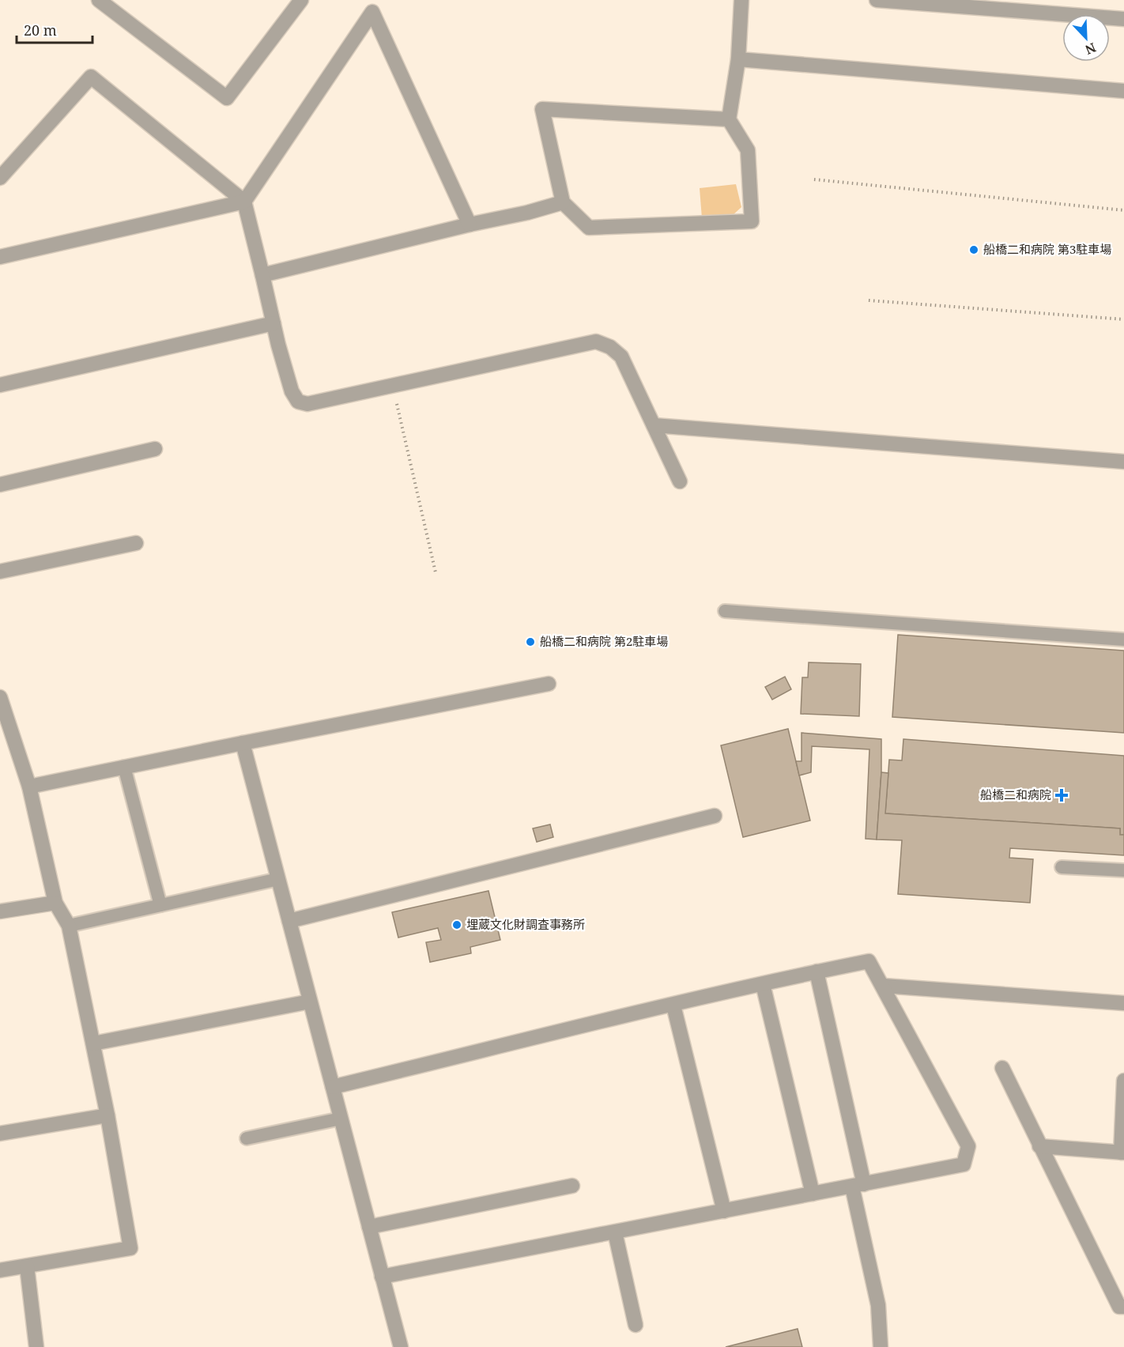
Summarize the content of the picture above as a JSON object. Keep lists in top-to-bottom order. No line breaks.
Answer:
{"places":{"other":["船橋二和病院 第3駐車場","船橋二和病院 第2駐車場","埋蔵文化財調査事務所"],"health":["船橋二和病院"]},"scale_bar":"20 m","north":"bottom right"}
